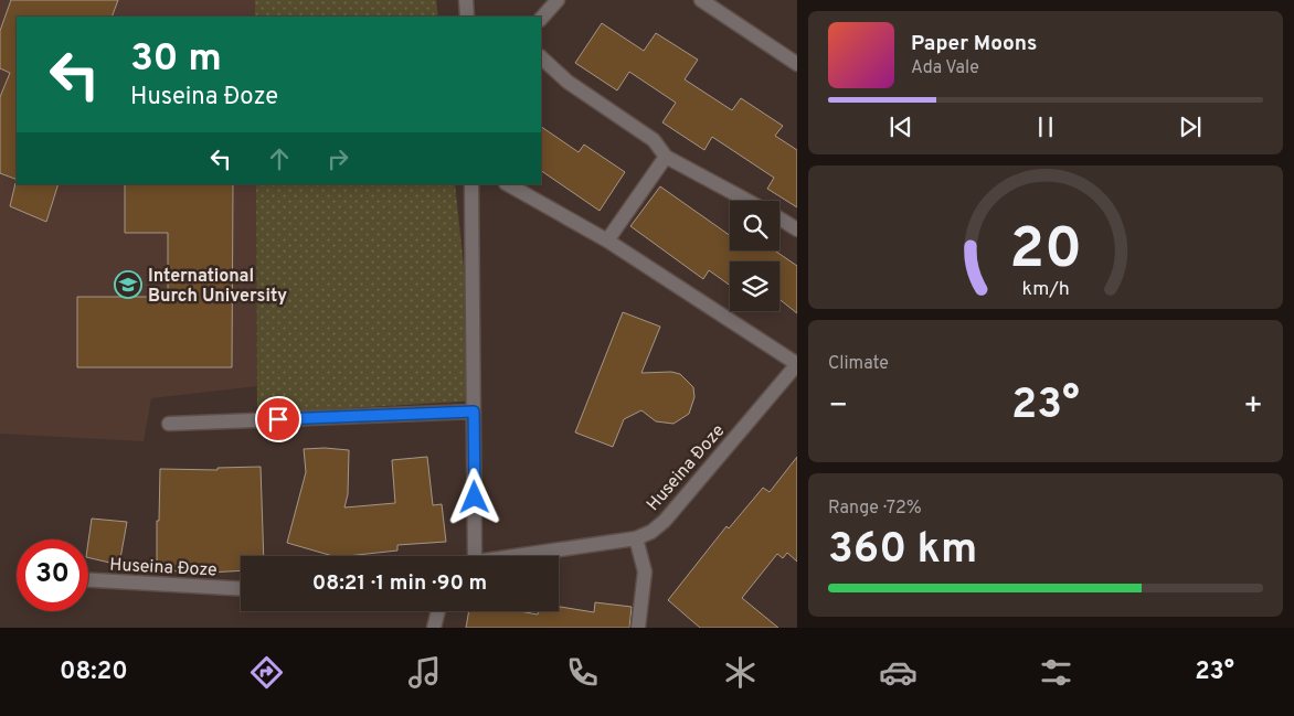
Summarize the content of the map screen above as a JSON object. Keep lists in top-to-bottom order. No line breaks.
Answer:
{"streets":{"street":["Huseina Đoze"]},"places":{"school or university":["International Burch University"]},"page":{"turn":["30 m","Huseina Đoze"],"song":["Paper Moons","Ada Vale"],"tile":["Climate",["Range · 72%","360 km"]],"heat":["−","23°","+"],"limit":"30","trip":"08:21 · 1 min · 90 m","tabs":["08:20","23°"],"gauge":["20","km/h"]}}
